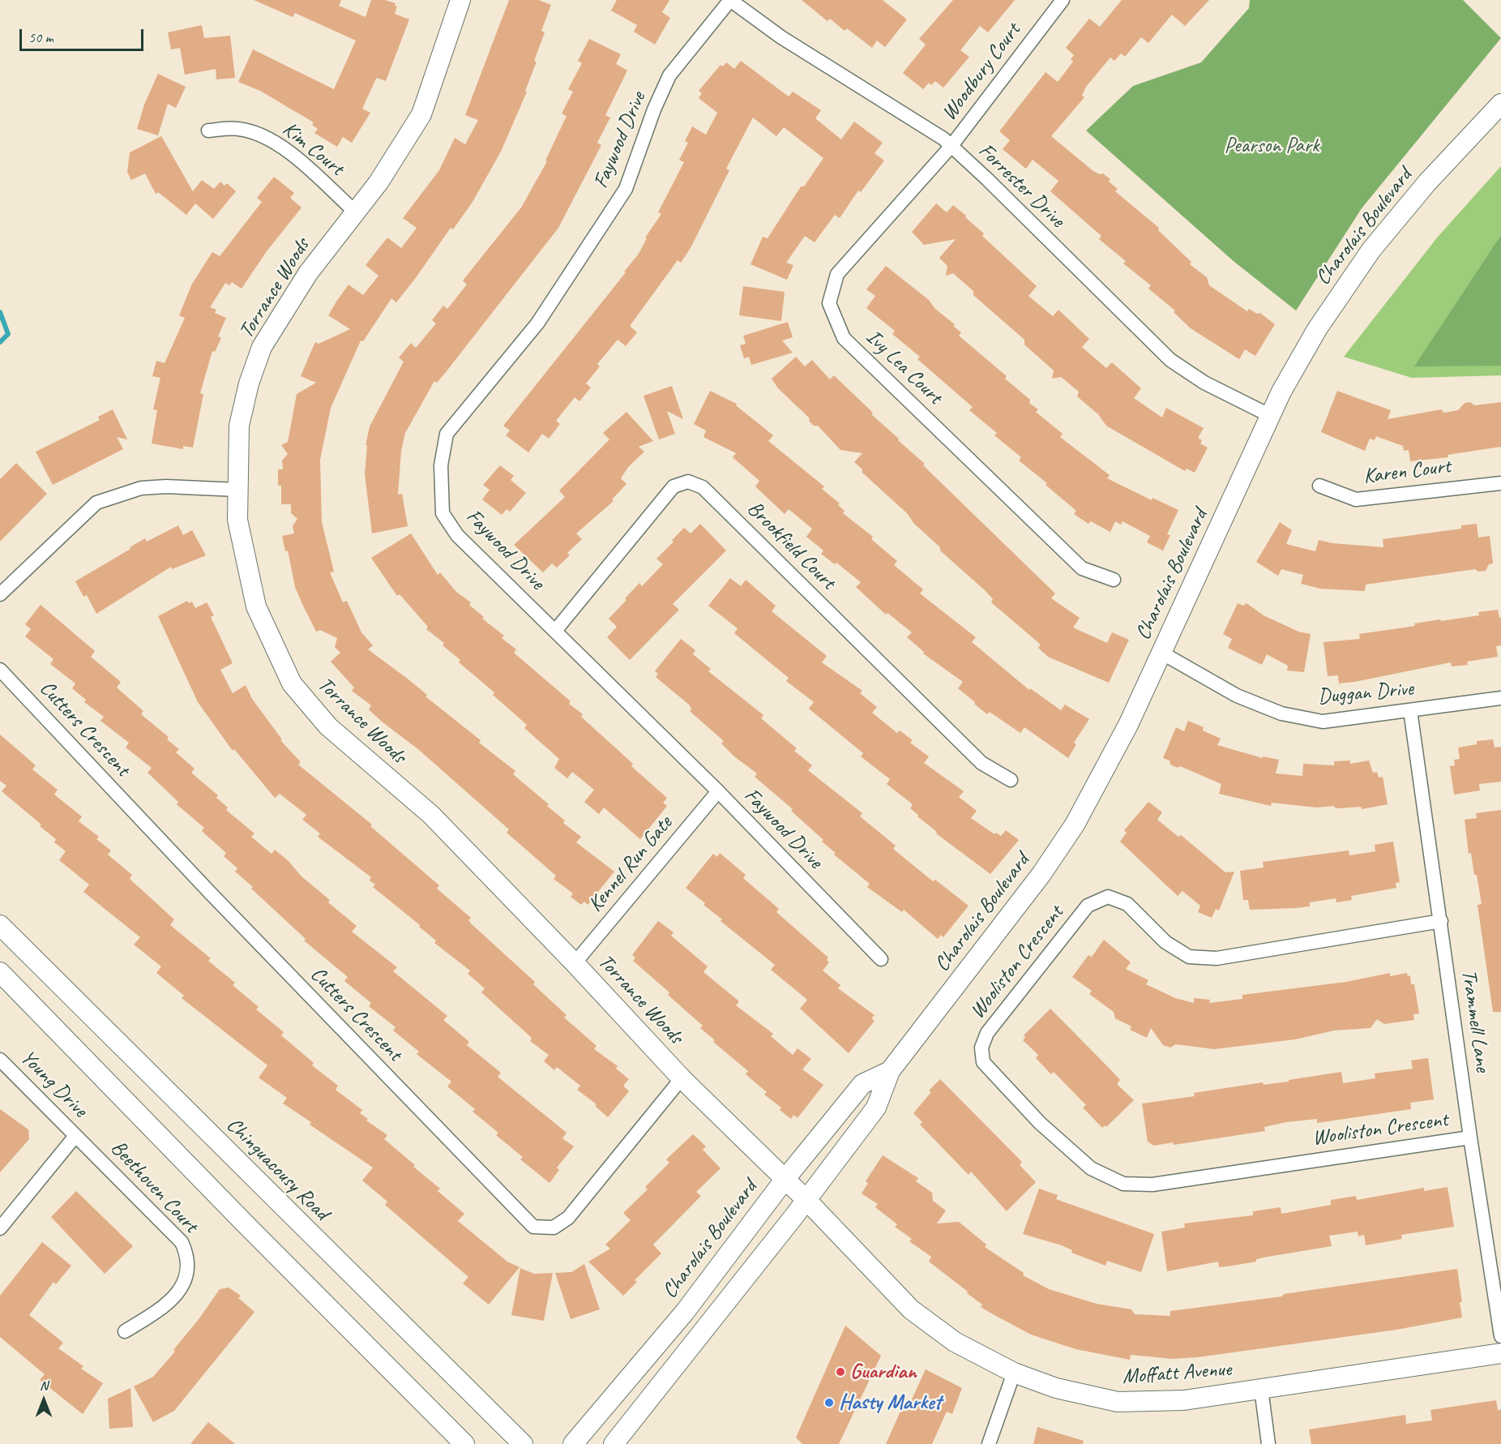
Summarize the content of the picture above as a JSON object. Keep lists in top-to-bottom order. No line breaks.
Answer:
{"streets":{"street":["Woodbury Court","Faywood Drive","Kim Court","Forrester Drive","Charolais Boulevard","Torrance Woods","Ivy Lea Court","Karen Court","Brookfield Court","Duggan Drive","Cutters Crescent","Kennel Run Gate","Wooliston Crescent","Trammell Lane","Young Drive","Chinguacousy Road","Beethoven Court","Moffatt Avenue"]},"crossings":[["Woodbury Court","Forrester Drive"],["Woodbury Court","Ivy Lea Court"],["Faywood Drive","Forrester Drive"],["Faywood Drive","Brookfield Court"],["Faywood Drive","Kennel Run Gate"],["Kim Court","Torrance Woods"],["Forrester Drive","Charolais Boulevard"],["Forrester Drive","Ivy Lea Court"],["Charolais Boulevard","Torrance Woods"],["Charolais Boulevard","Duggan Drive"],["Charolais Boulevard","Moffatt Avenue"],["Torrance Woods","Cutters Crescent"],["Torrance Woods","Kennel Run Gate"],["Torrance Woods","Moffatt Avenue"],["Duggan Drive","Trammell Lane"],["Wooliston Crescent","Trammell Lane"],["Young Drive","Beethoven Court"]],"parks":["Pearson Park"],"places":["Guardian","Hasty Market"],"scale_bar":"50 m","north":"top"}
